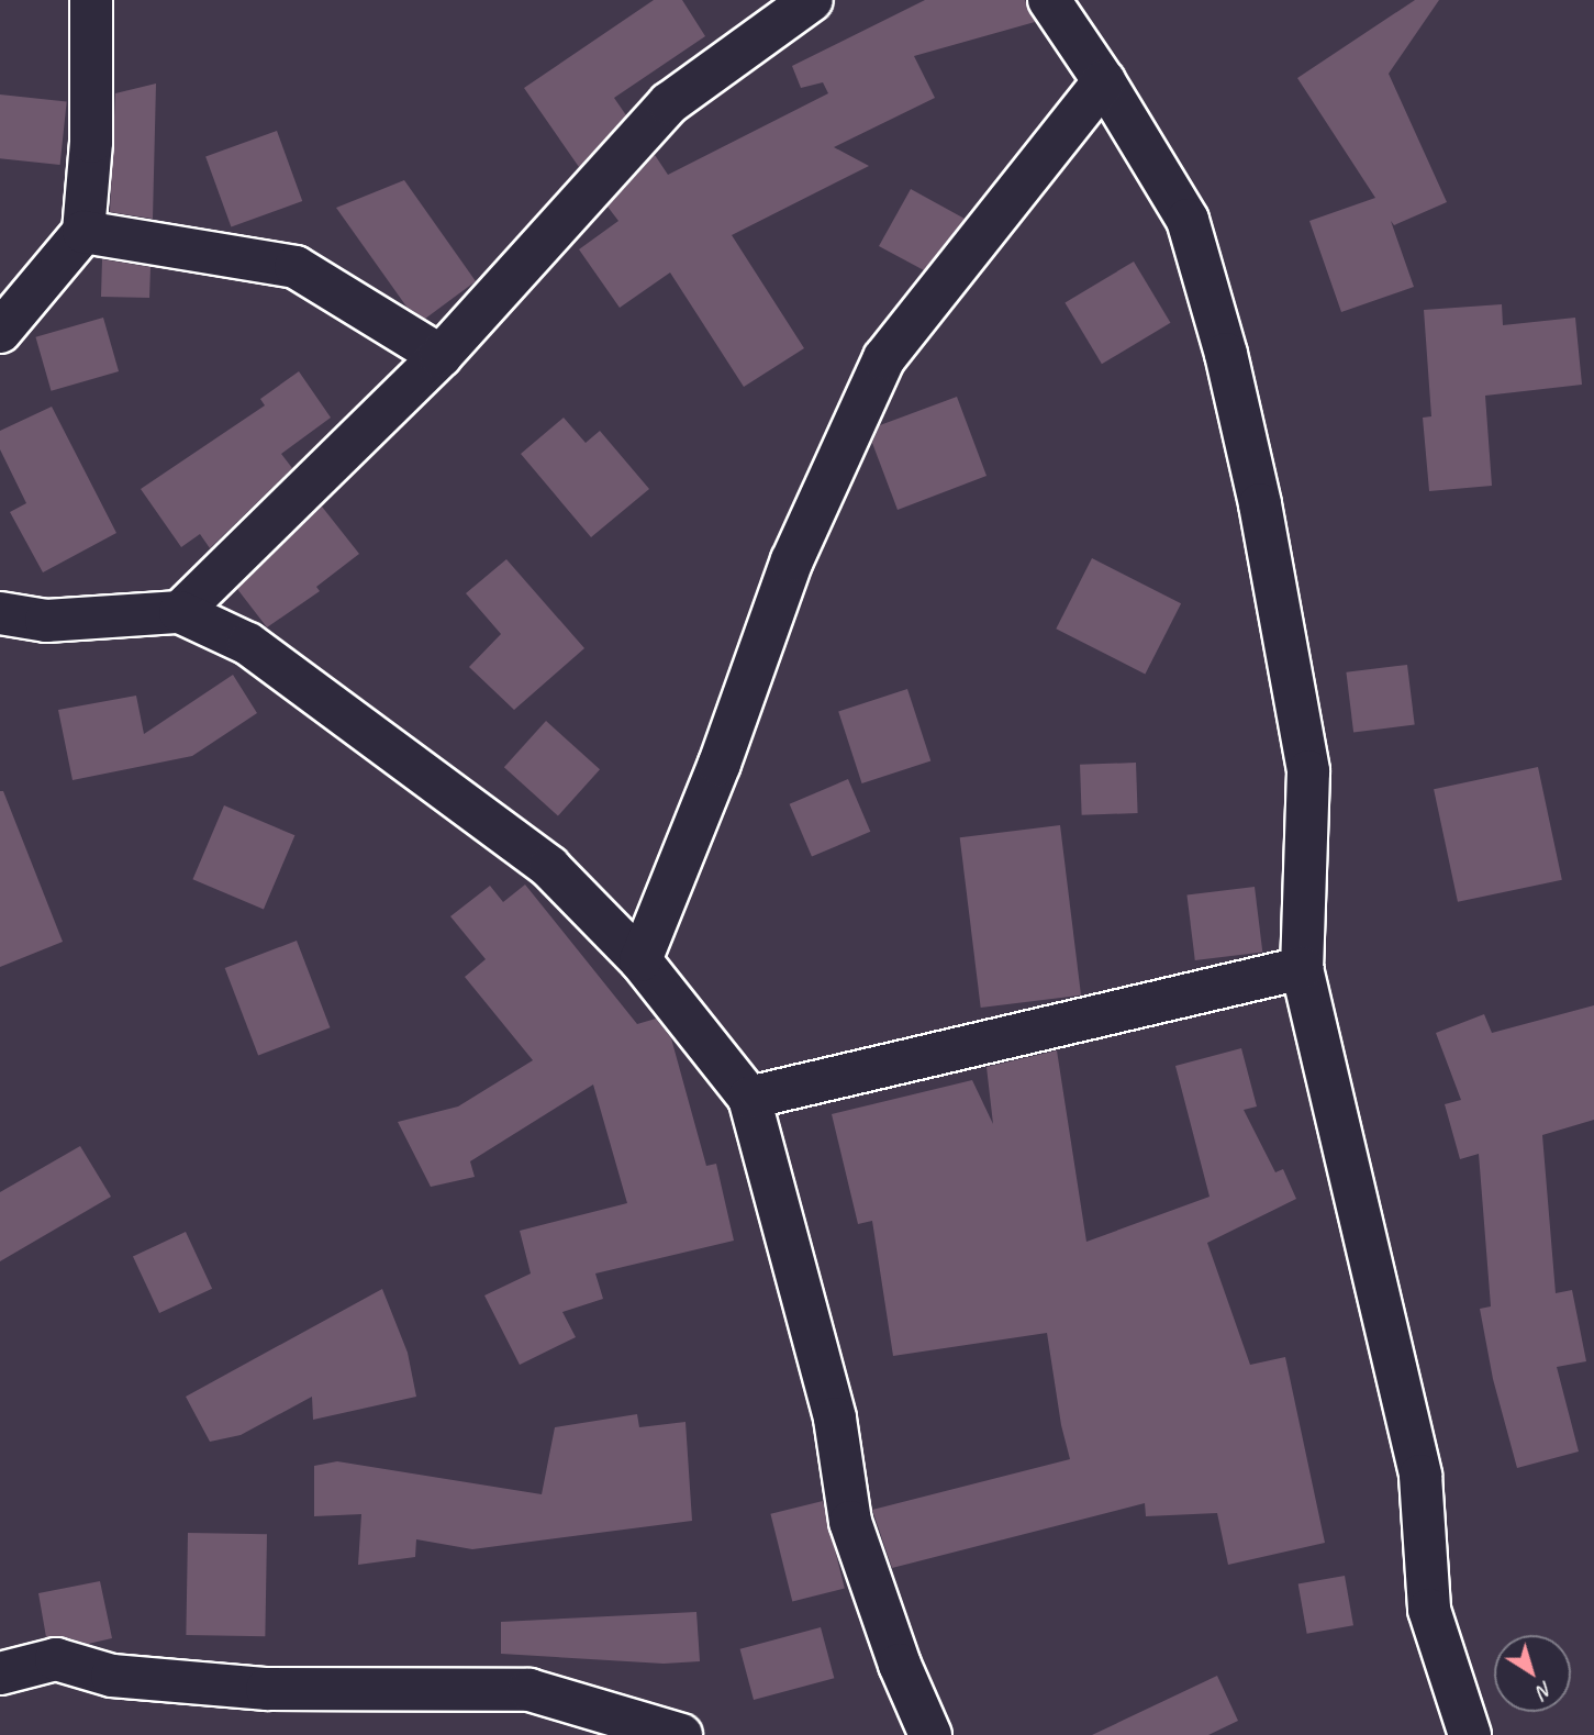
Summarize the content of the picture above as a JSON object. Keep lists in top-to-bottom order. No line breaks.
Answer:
{"north":"bottom right"}
